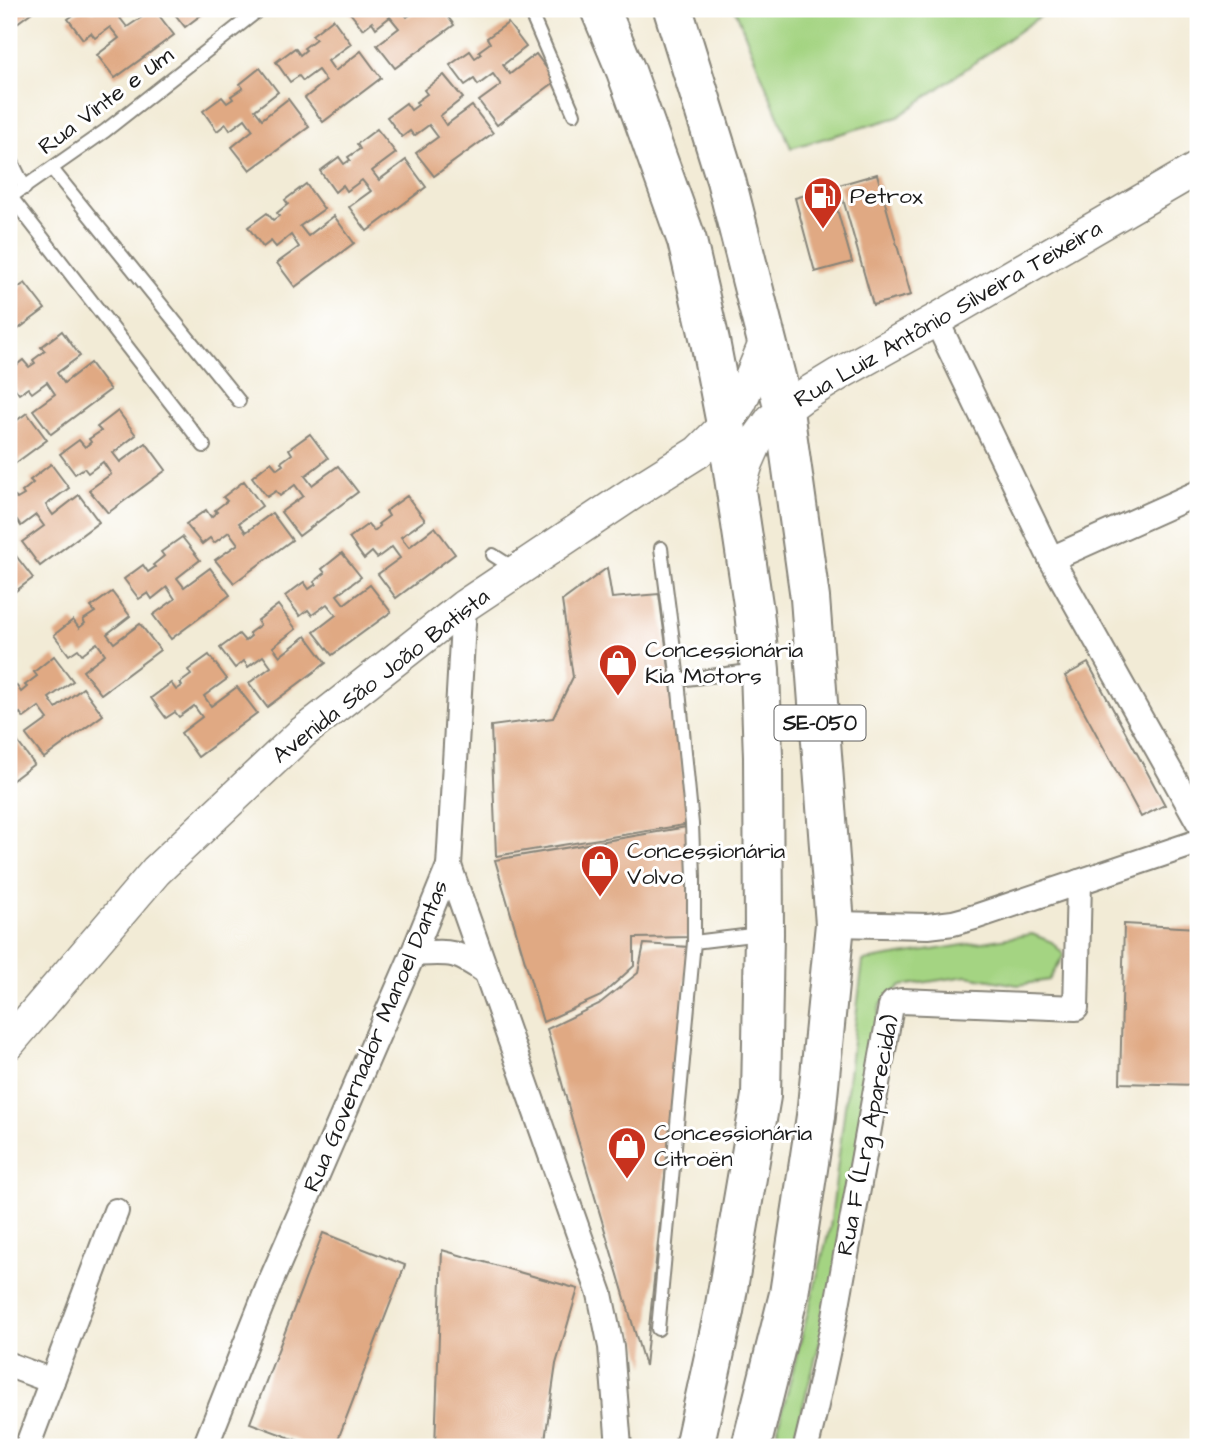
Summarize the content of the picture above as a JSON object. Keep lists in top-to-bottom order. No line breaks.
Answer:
{"streets":{"main road":["SE-050"],"street":["Rua Luiz Antônio Silveira Teixeira","Avenida São João Batista","Rua Governador Manoel Dantas","Rua F (Lrg Aparecida)"],"lane":["Rua Vinte e Um"]},"crossings":[["Rua Luiz Antônio Silveira Teixeira","SE-050"],["Avenida São João Batista","SE-050"],["Avenida São João Batista","Rua Governador Manoel Dantas"]],"places":{"fuel station":["Petrox"],"shop":["Concessionária Kia Motors","Concessionária Volvo","Concessionária Citroën"]}}
